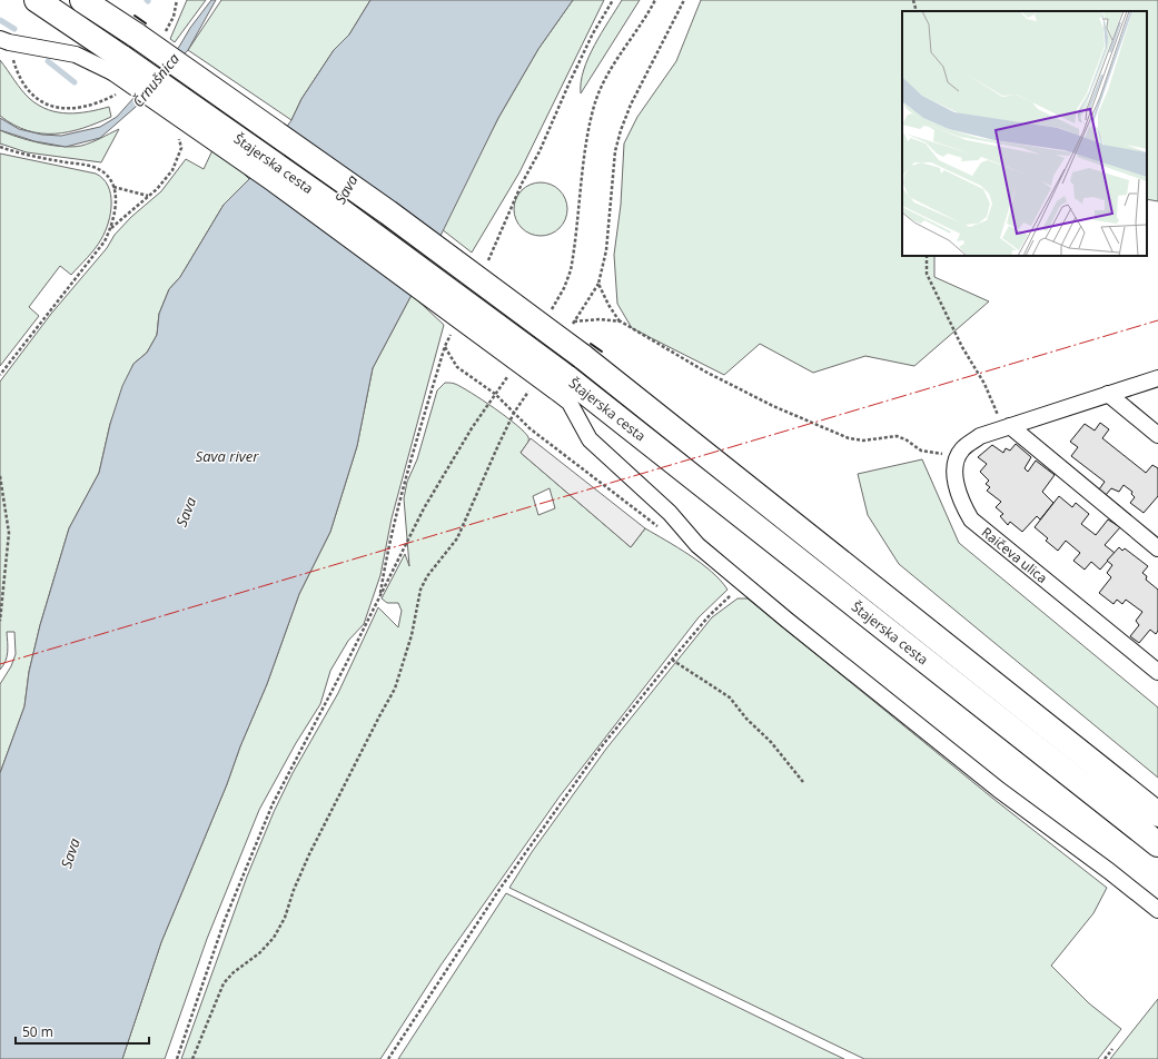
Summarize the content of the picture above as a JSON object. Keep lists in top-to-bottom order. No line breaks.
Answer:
{"streets":{"main road":["Štajerska cesta"],"street":["Raičeva ulica"]},"water":["Črnušnica","Sava","Sava river"],"scale_bar":"50 m"}
